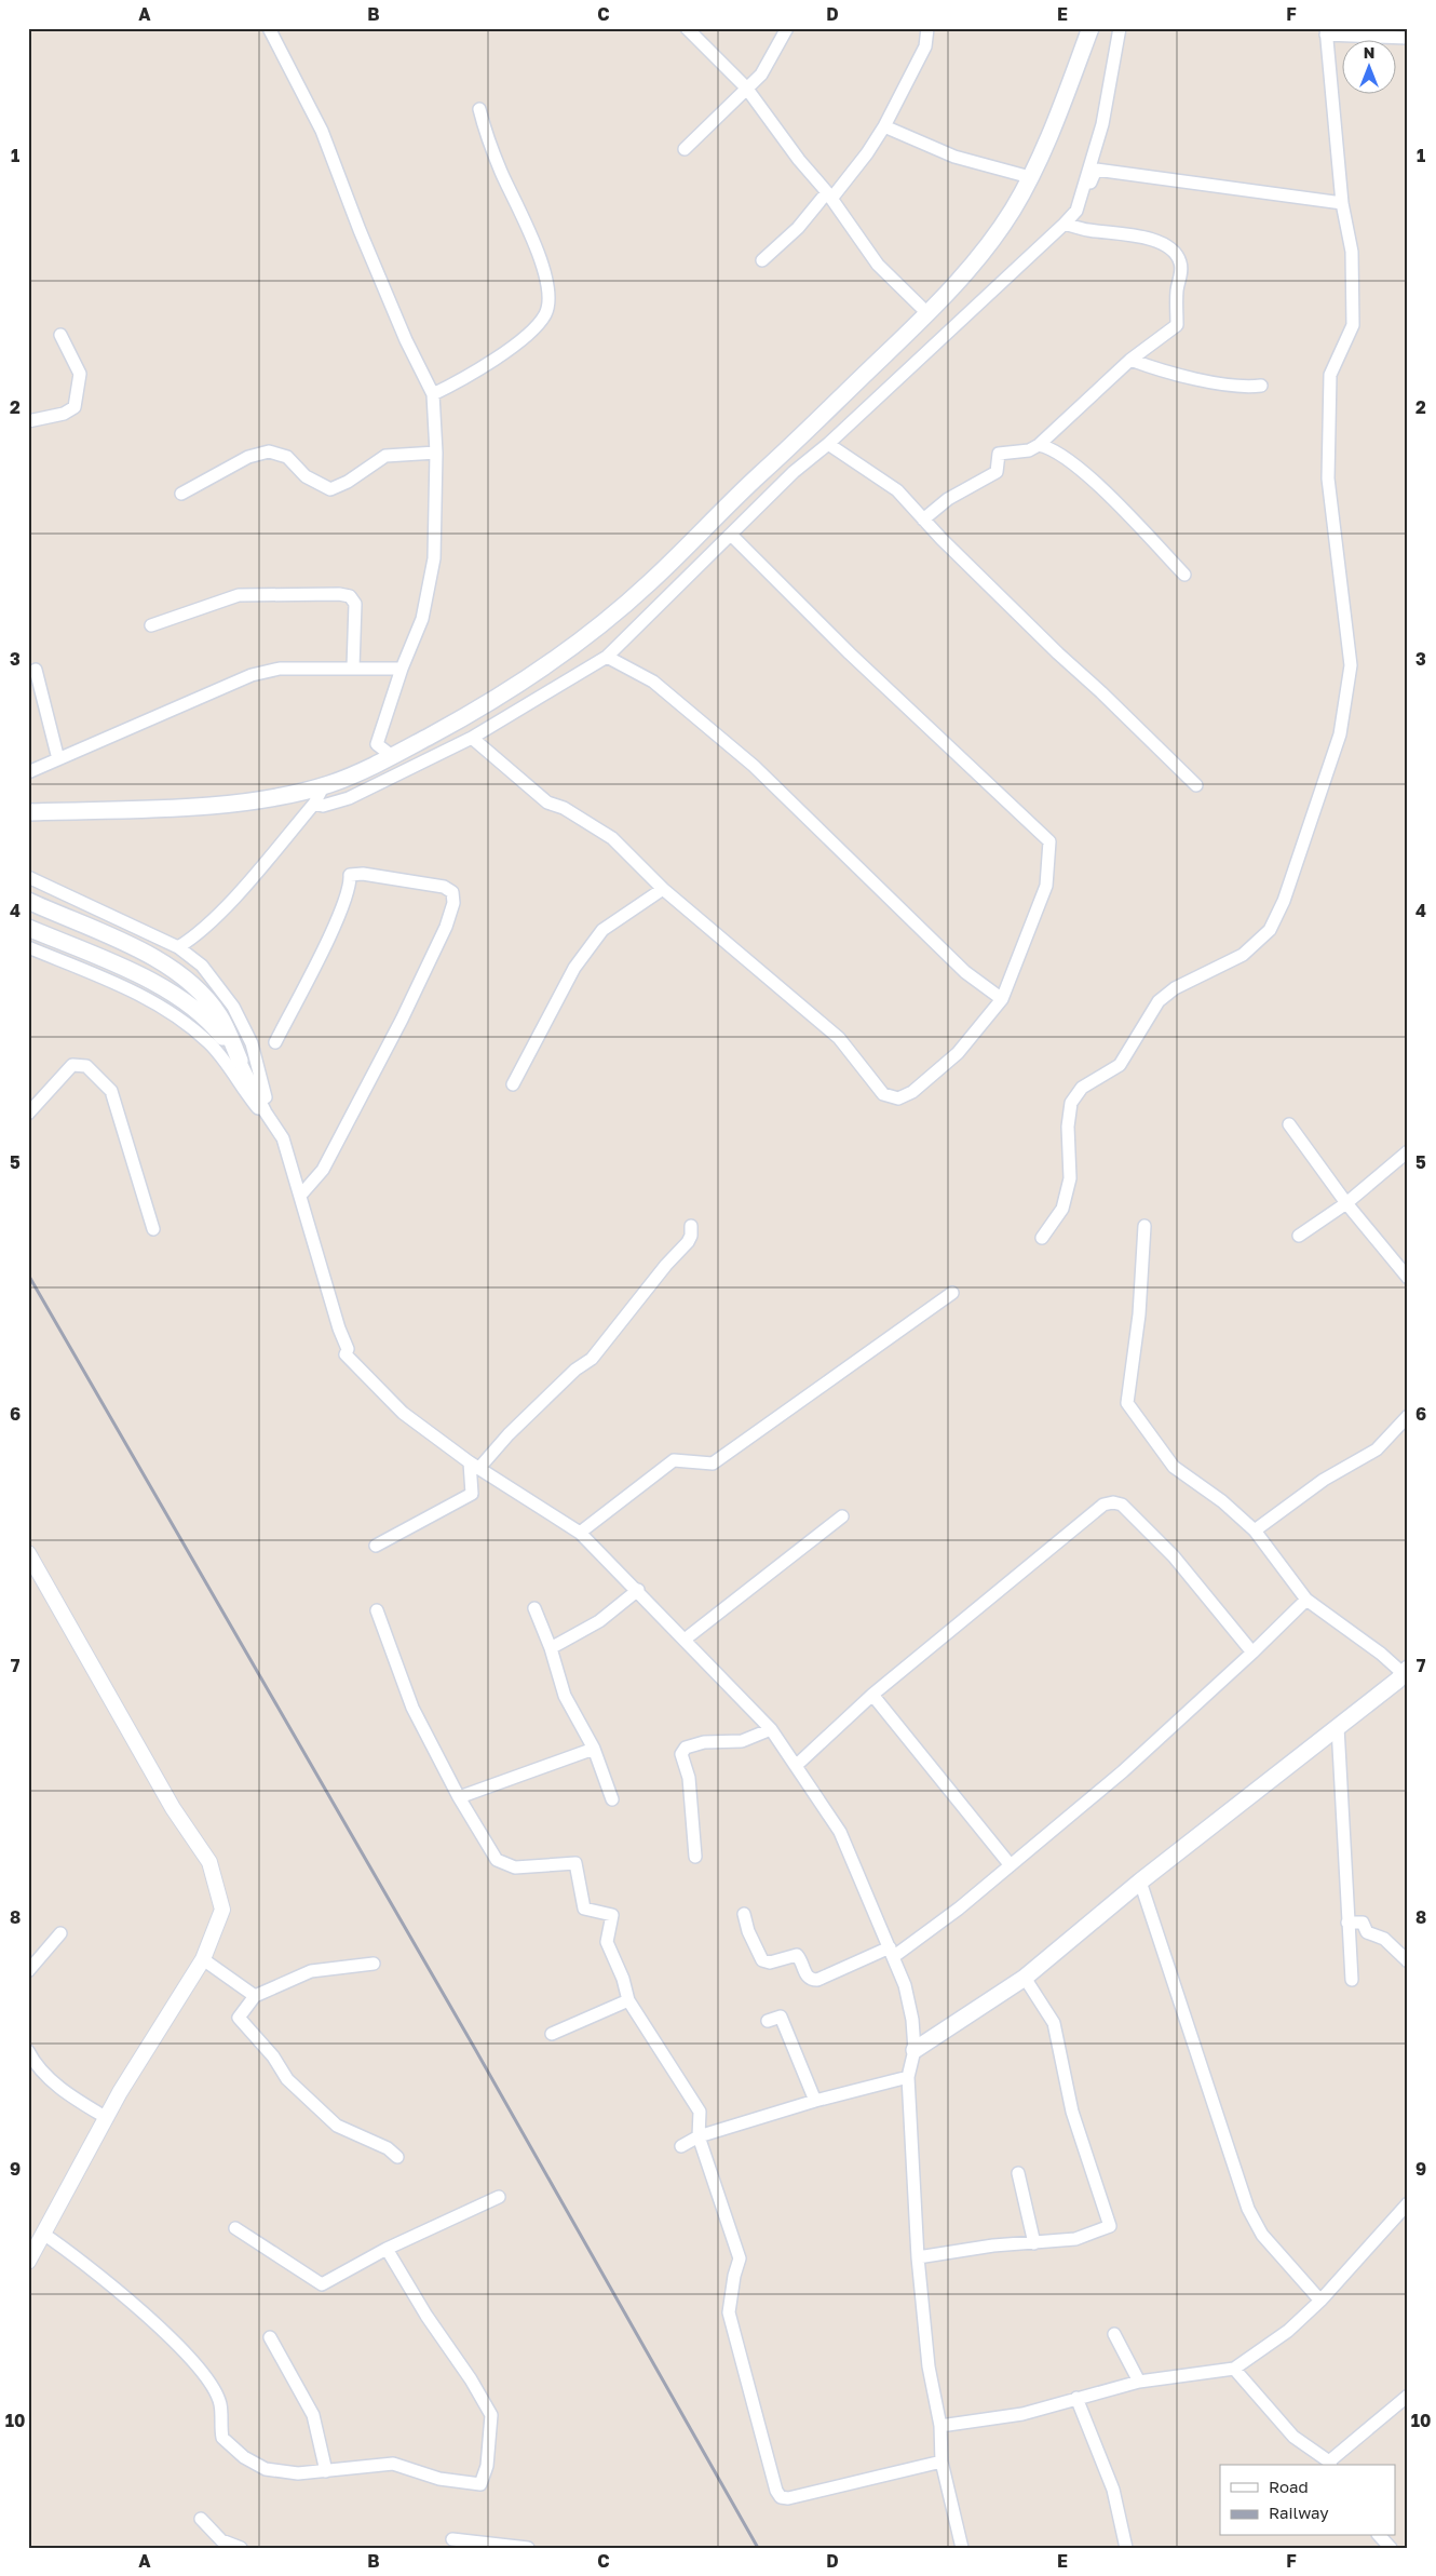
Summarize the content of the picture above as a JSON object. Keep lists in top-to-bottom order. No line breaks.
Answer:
{"legend":["Road","Railway"],"north":"top","grid":{"columns":["A","B","C","D","E","F"],"rows":["1","2","3","4","5","6","7","8","9","10"]}}
